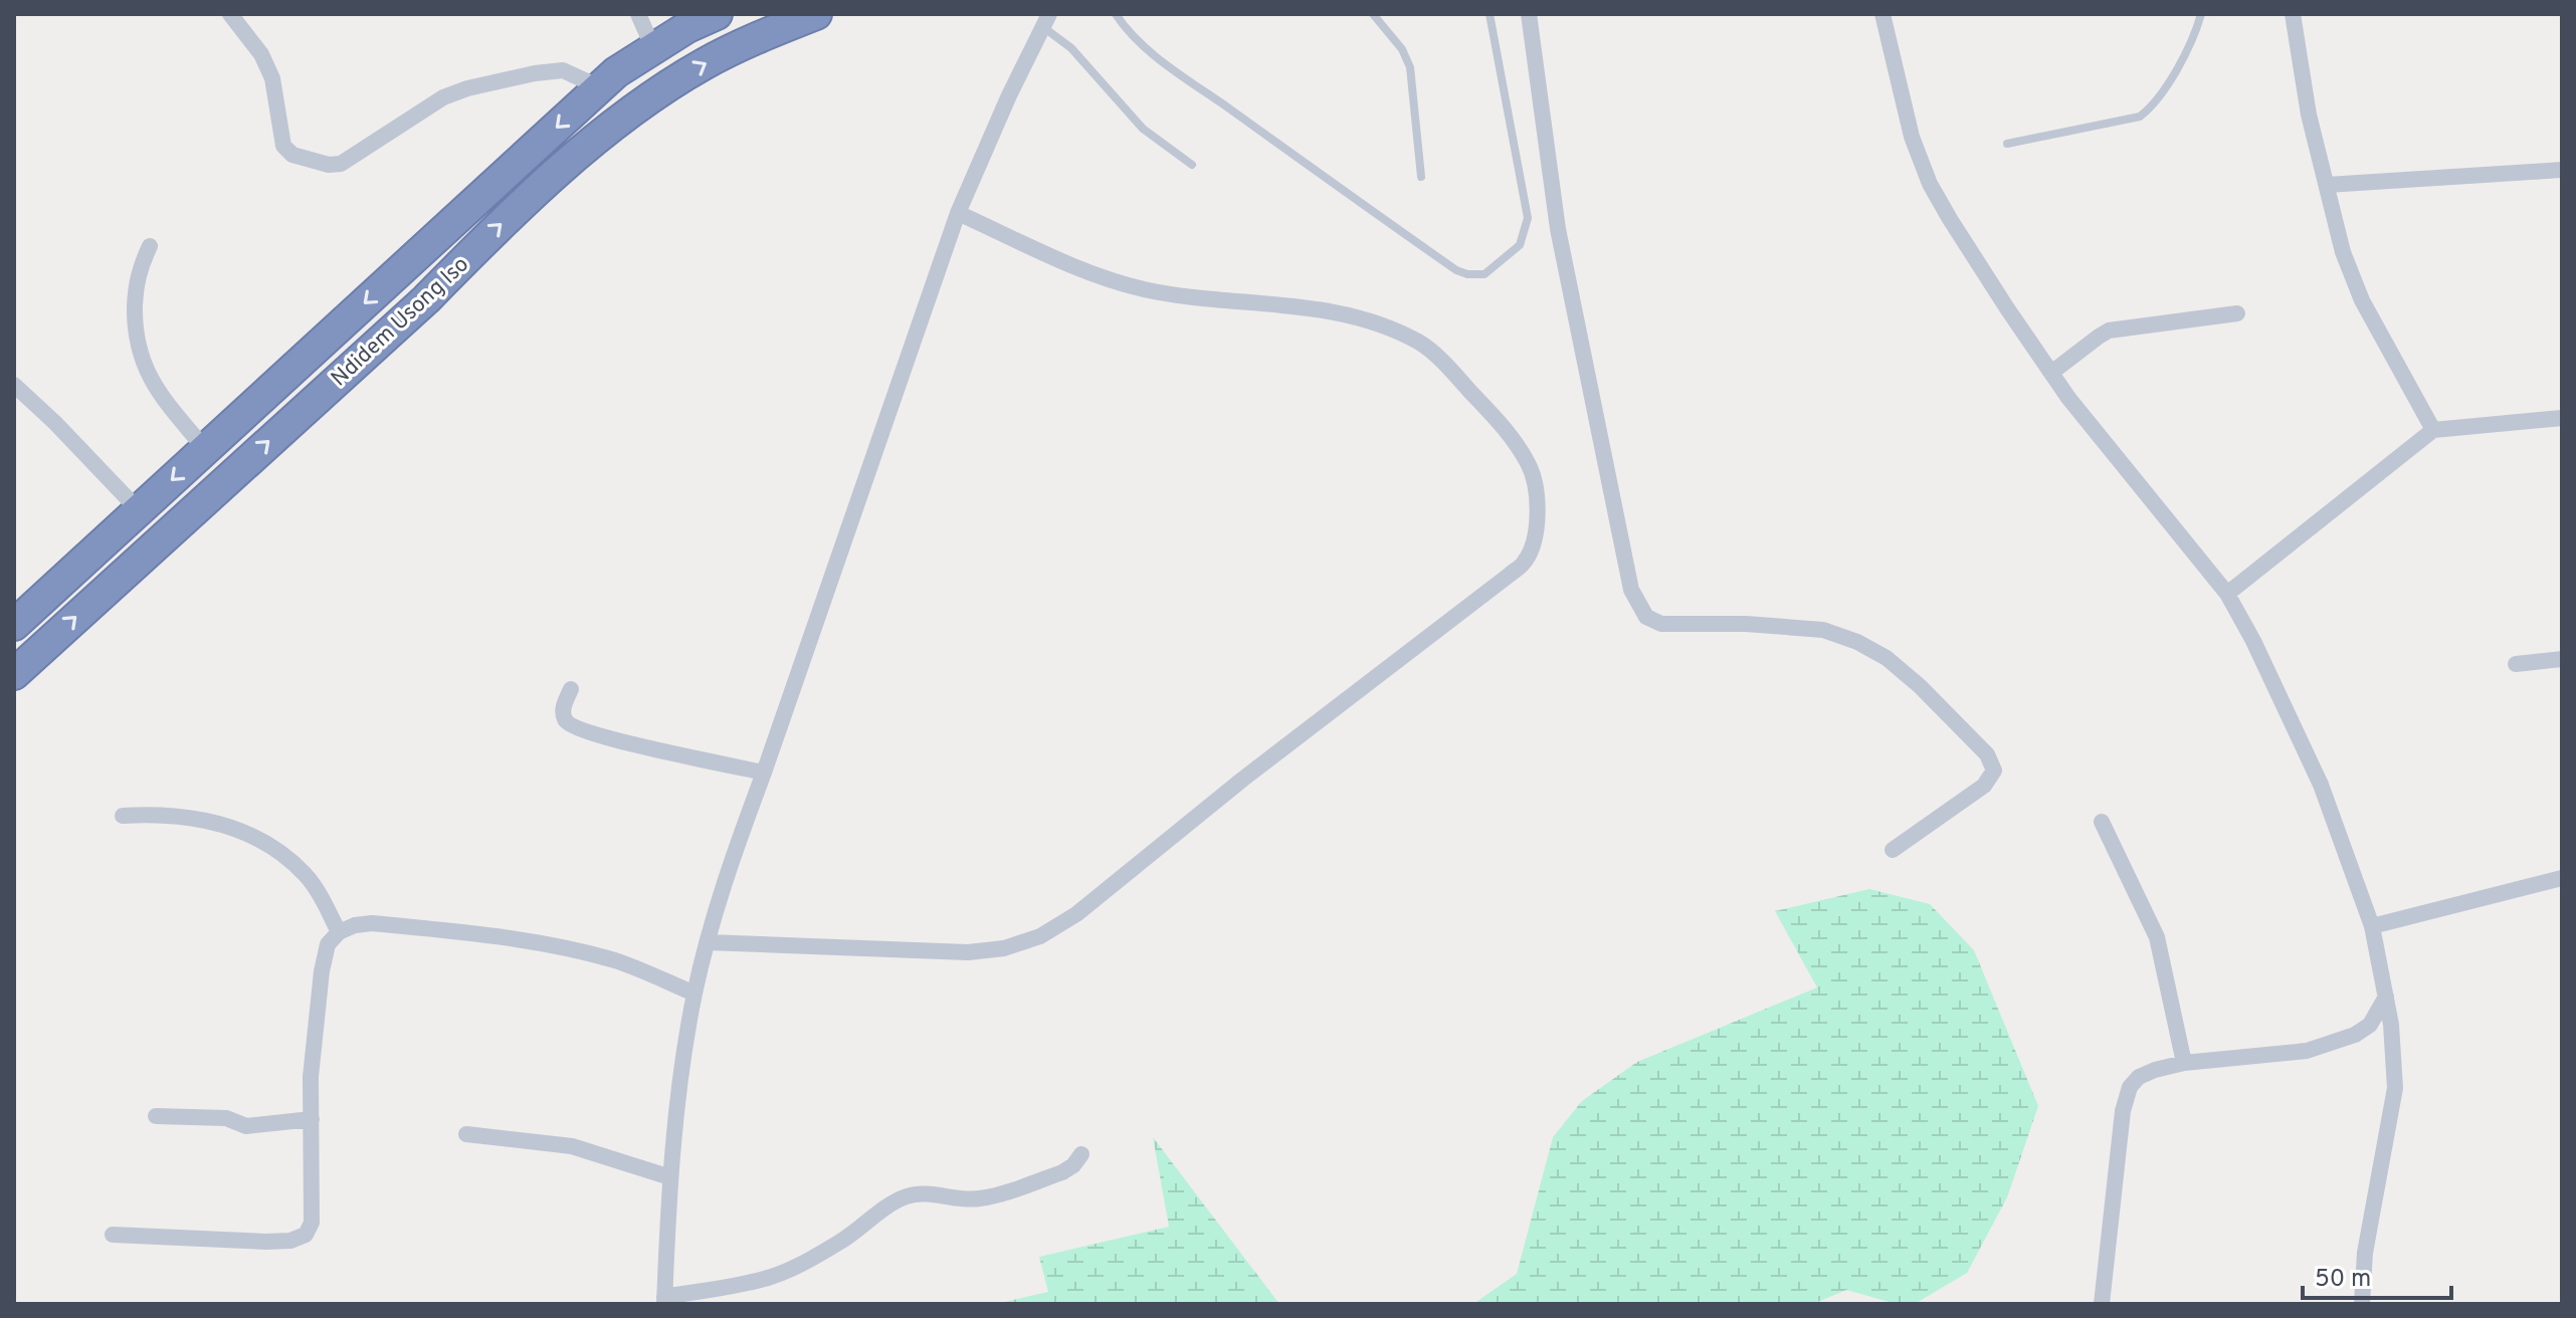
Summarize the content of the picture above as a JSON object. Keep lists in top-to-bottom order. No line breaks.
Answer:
{"streets":{"highway":["Ndidem Usong Iso"]},"scale_bar":"50 m"}
